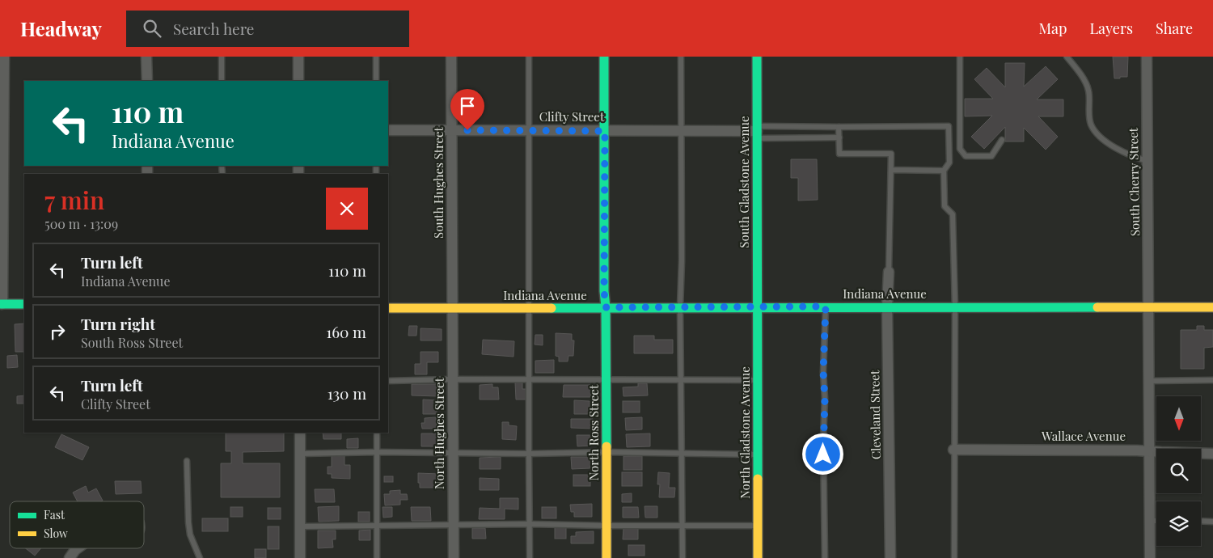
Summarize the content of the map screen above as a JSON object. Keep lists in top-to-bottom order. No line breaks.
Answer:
{"streets":{"street":["Clifty Street","South Gladstone Avenue","South Cherry Street","South Hughes Street","Indiana Avenue","Cleveland Street","North Ross Street","North Gladstone Avenue","North Hughes Street","Wallace Avenue"]},"crossings":[["Clifty Street","South Gladstone Avenue"],["Clifty Street","South Hughes Street"],["Clifty Street","North Ross Street"],["South Gladstone Avenue","Indiana Avenue"],["South Gladstone Avenue","North Gladstone Avenue"],["South Cherry Street","Indiana Avenue"],["South Cherry Street","Wallace Avenue"],["South Hughes Street","Indiana Avenue"],["South Hughes Street","North Hughes Street"],["Indiana Avenue","Cleveland Street"],["Indiana Avenue","North Ross Street"],["Indiana Avenue","North Gladstone Avenue"],["Indiana Avenue","North Hughes Street"]],"legend":["Fast","Slow"],"north":"bottom","page":{"header":"Headway","search":"Search here","nav":["Map","Layers","Share"],"turn":["110 m","Indiana Avenue"],"heading":["7 min","500 m · 13:09"],"list":[{"name":"Turn left","note":"Indiana Avenue","value":"110 m"},{"name":"Turn right","note":"South Ross Street","value":"160 m"},{"name":"Turn left","note":"Clifty Street","value":"130 m"}]}}
